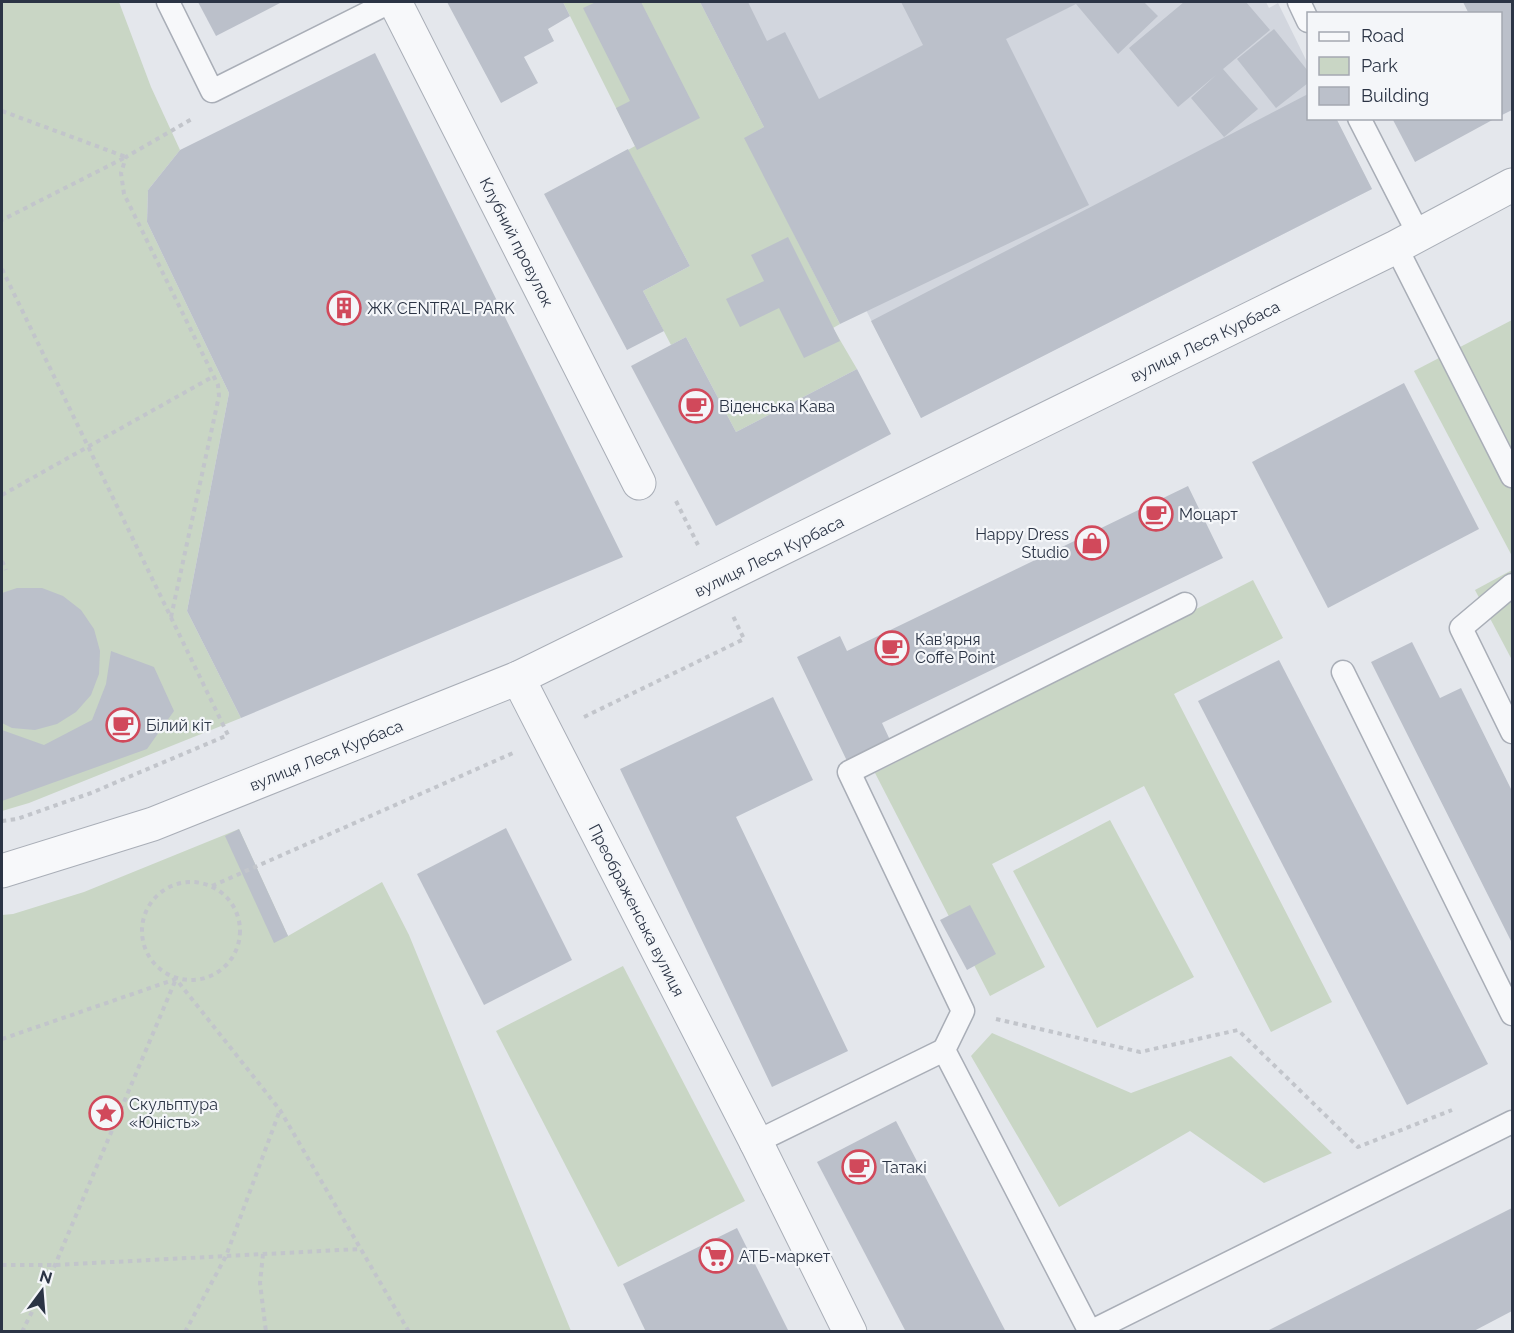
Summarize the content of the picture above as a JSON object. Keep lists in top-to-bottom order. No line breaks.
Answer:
{"streets":{"street":["Клубний провулок","вулиця Леся Курбаса","Преображенська вулиця"]},"crossings":[["вулиця Леся Курбаса","Преображенська вулиця"]],"places":{"building":["ЖК CENTRAL PARK"],"cafe":["Віденська Кава","Моцарт","Кав'ярня Coffe Point","Білий кіт","Татакі"],"shop":["Happy Dress Studio"],"place":["Скульптура «Юність»"],"supermarket":["АТБ-маркет"]},"legend":["Road","Park","Building"],"north":"top"}
